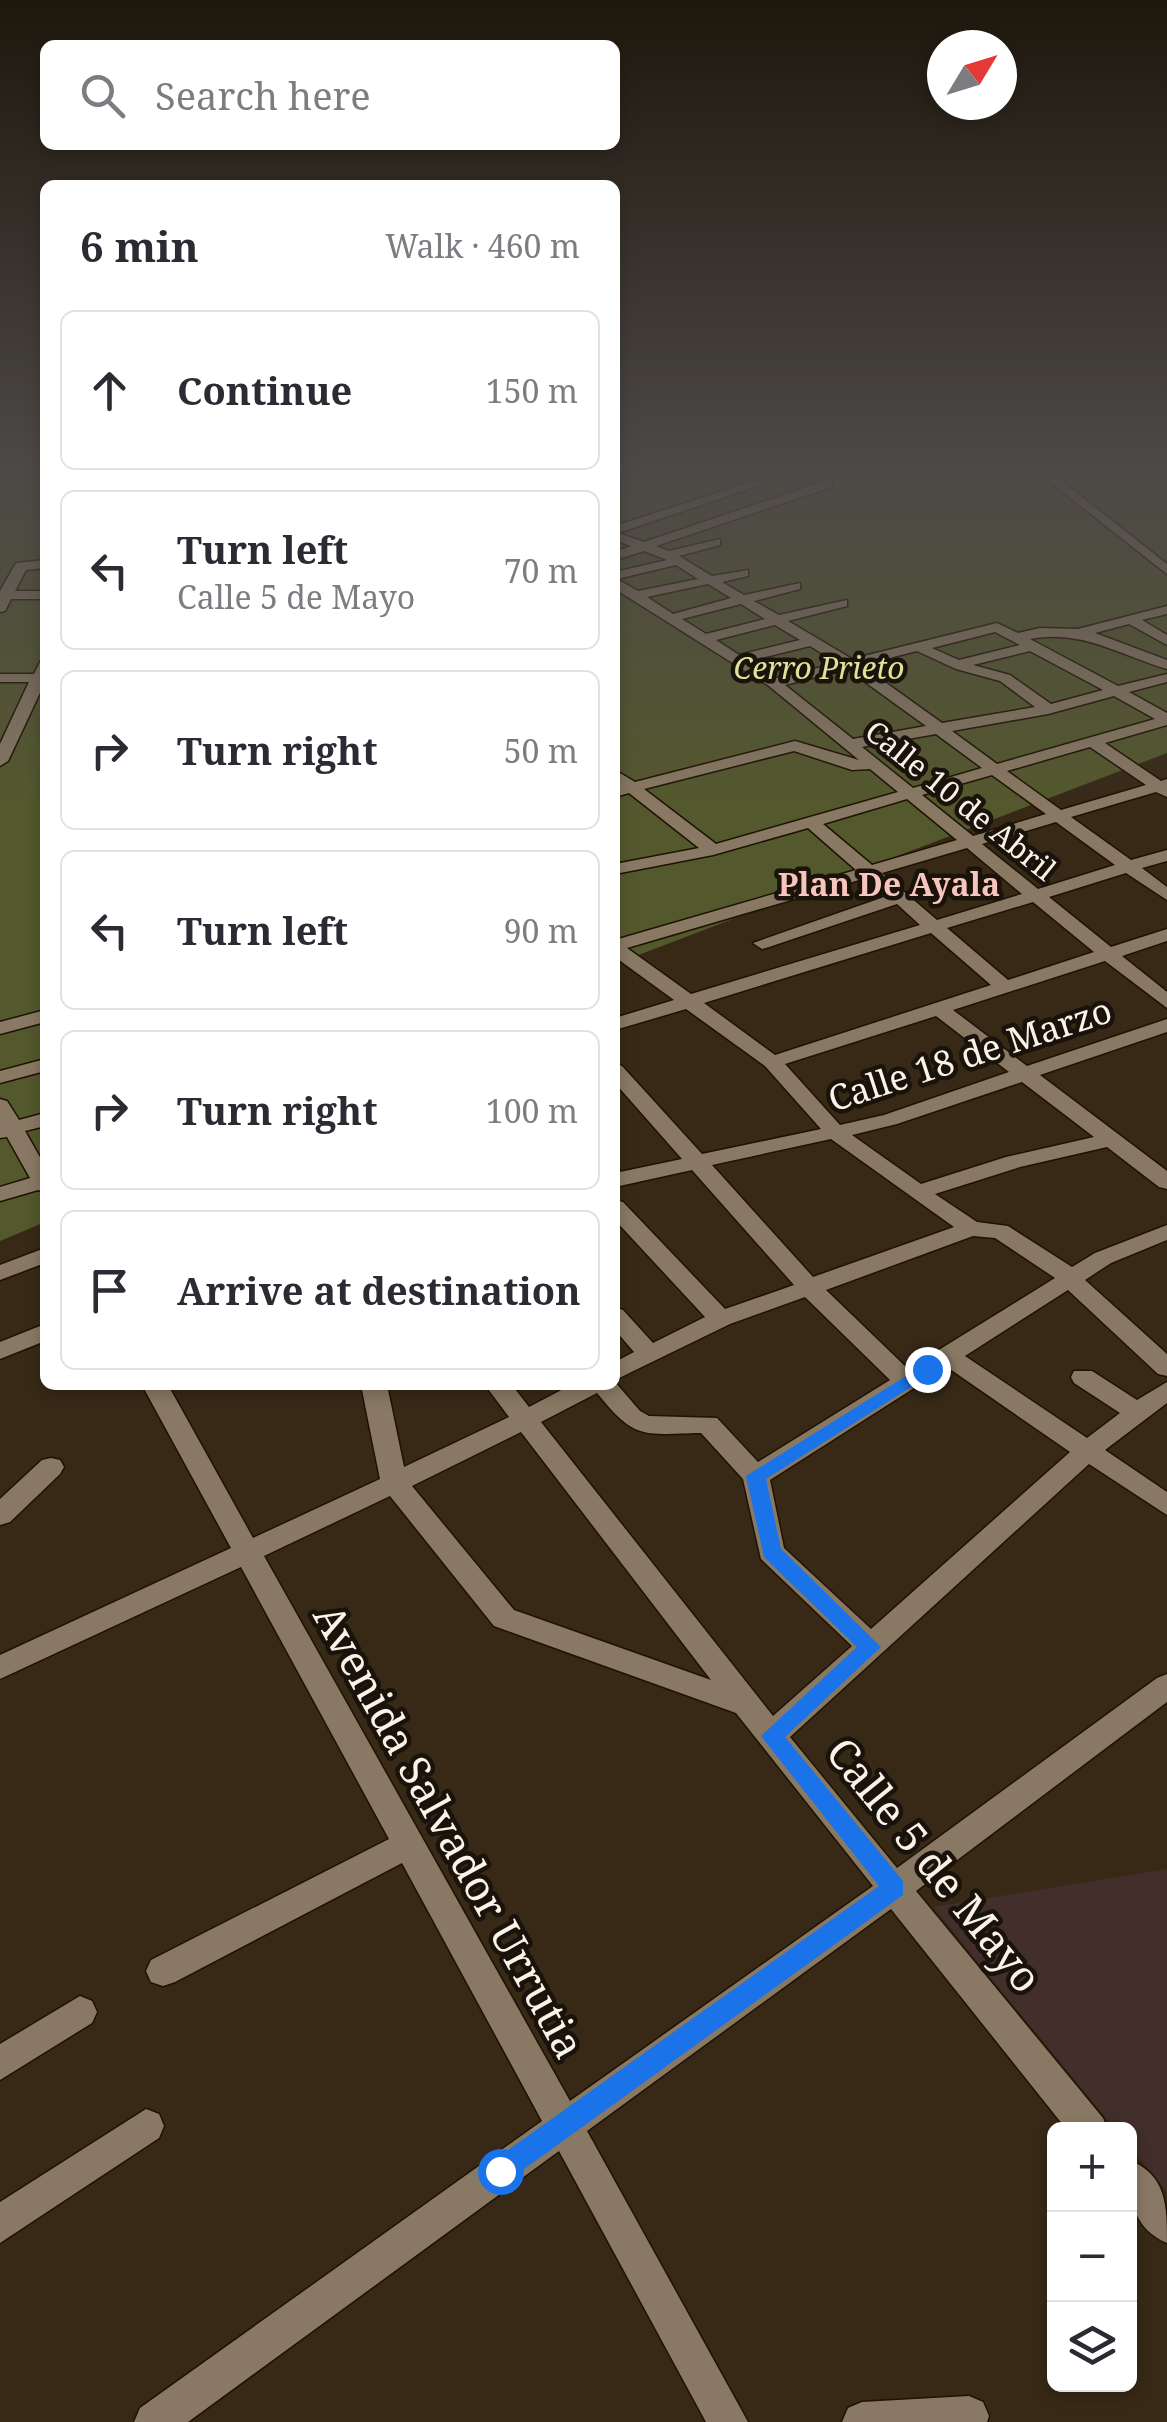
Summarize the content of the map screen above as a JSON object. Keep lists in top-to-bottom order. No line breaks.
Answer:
{"streets":{"street":["Calle 10 de Abril","Calle 18 de Marzo","Avenida Salvador Urrutia","Calle 5 de Mayo"]},"districts":["Plan De Ayala"],"parks":["Cerro Prieto"],"north":"top right","page":{"search":"Search here","heading":["6 min","Walk · 460 m"],"list":[["Continue","150 m"],["Turn left","Calle 5 de Mayo","70 m"],["Turn right","50 m"],["Turn left","90 m"],["Turn right","100 m"],"Arrive at destination"],"map_buttons":["+","−"]}}
